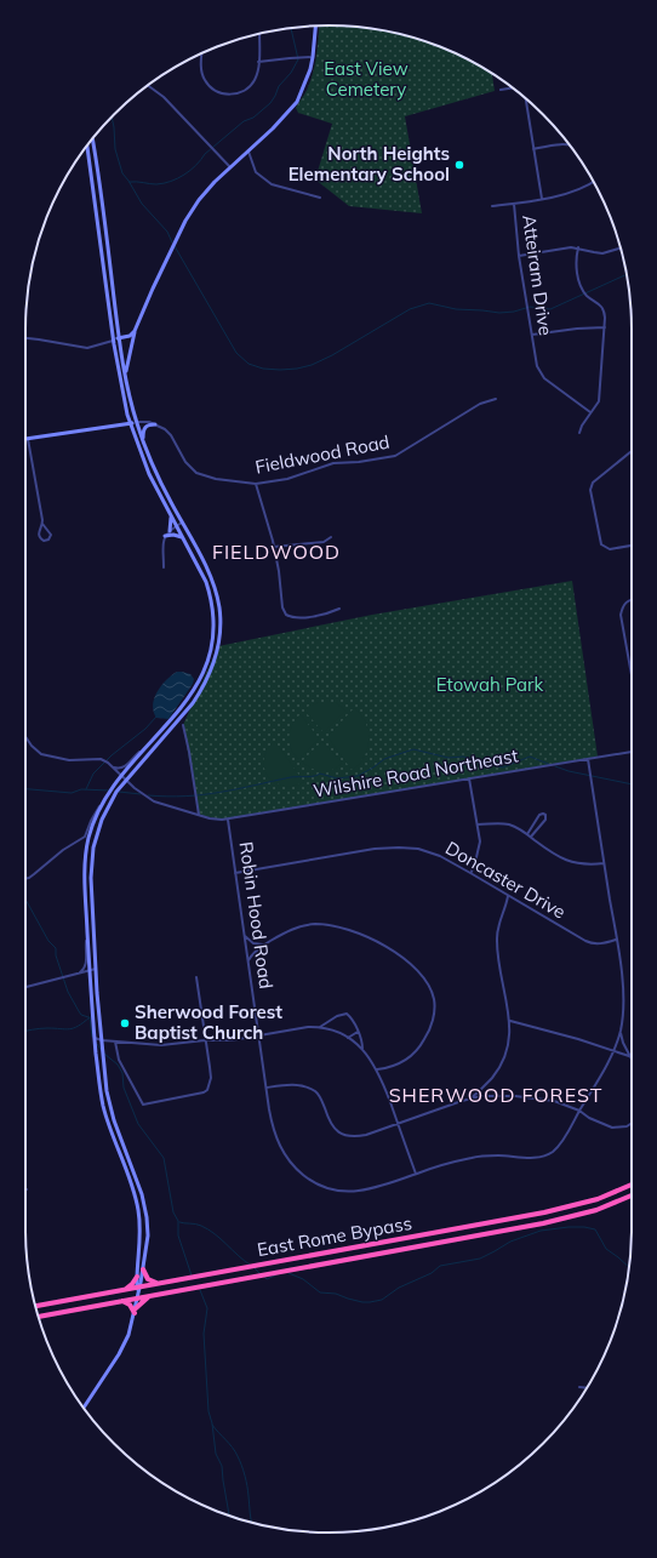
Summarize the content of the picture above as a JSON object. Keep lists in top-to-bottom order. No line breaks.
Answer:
{"streets":{"highway":["East Rome Bypass"],"street":["Atteiram Drive","Fieldwood Road","Wilshire Road Northeast","Doncaster Drive","Robin Hood Road"]},"crossings":[["Wilshire Road Northeast","Robin Hood Road"],["Doncaster Drive","Robin Hood Road"]],"districts":["FIELDWOOD","SHERWOOD FOREST"],"parks":["East View Cemetery","Etowah Park"],"places":["North Heights Elementary School","Sherwood Forest Baptist Church"]}
